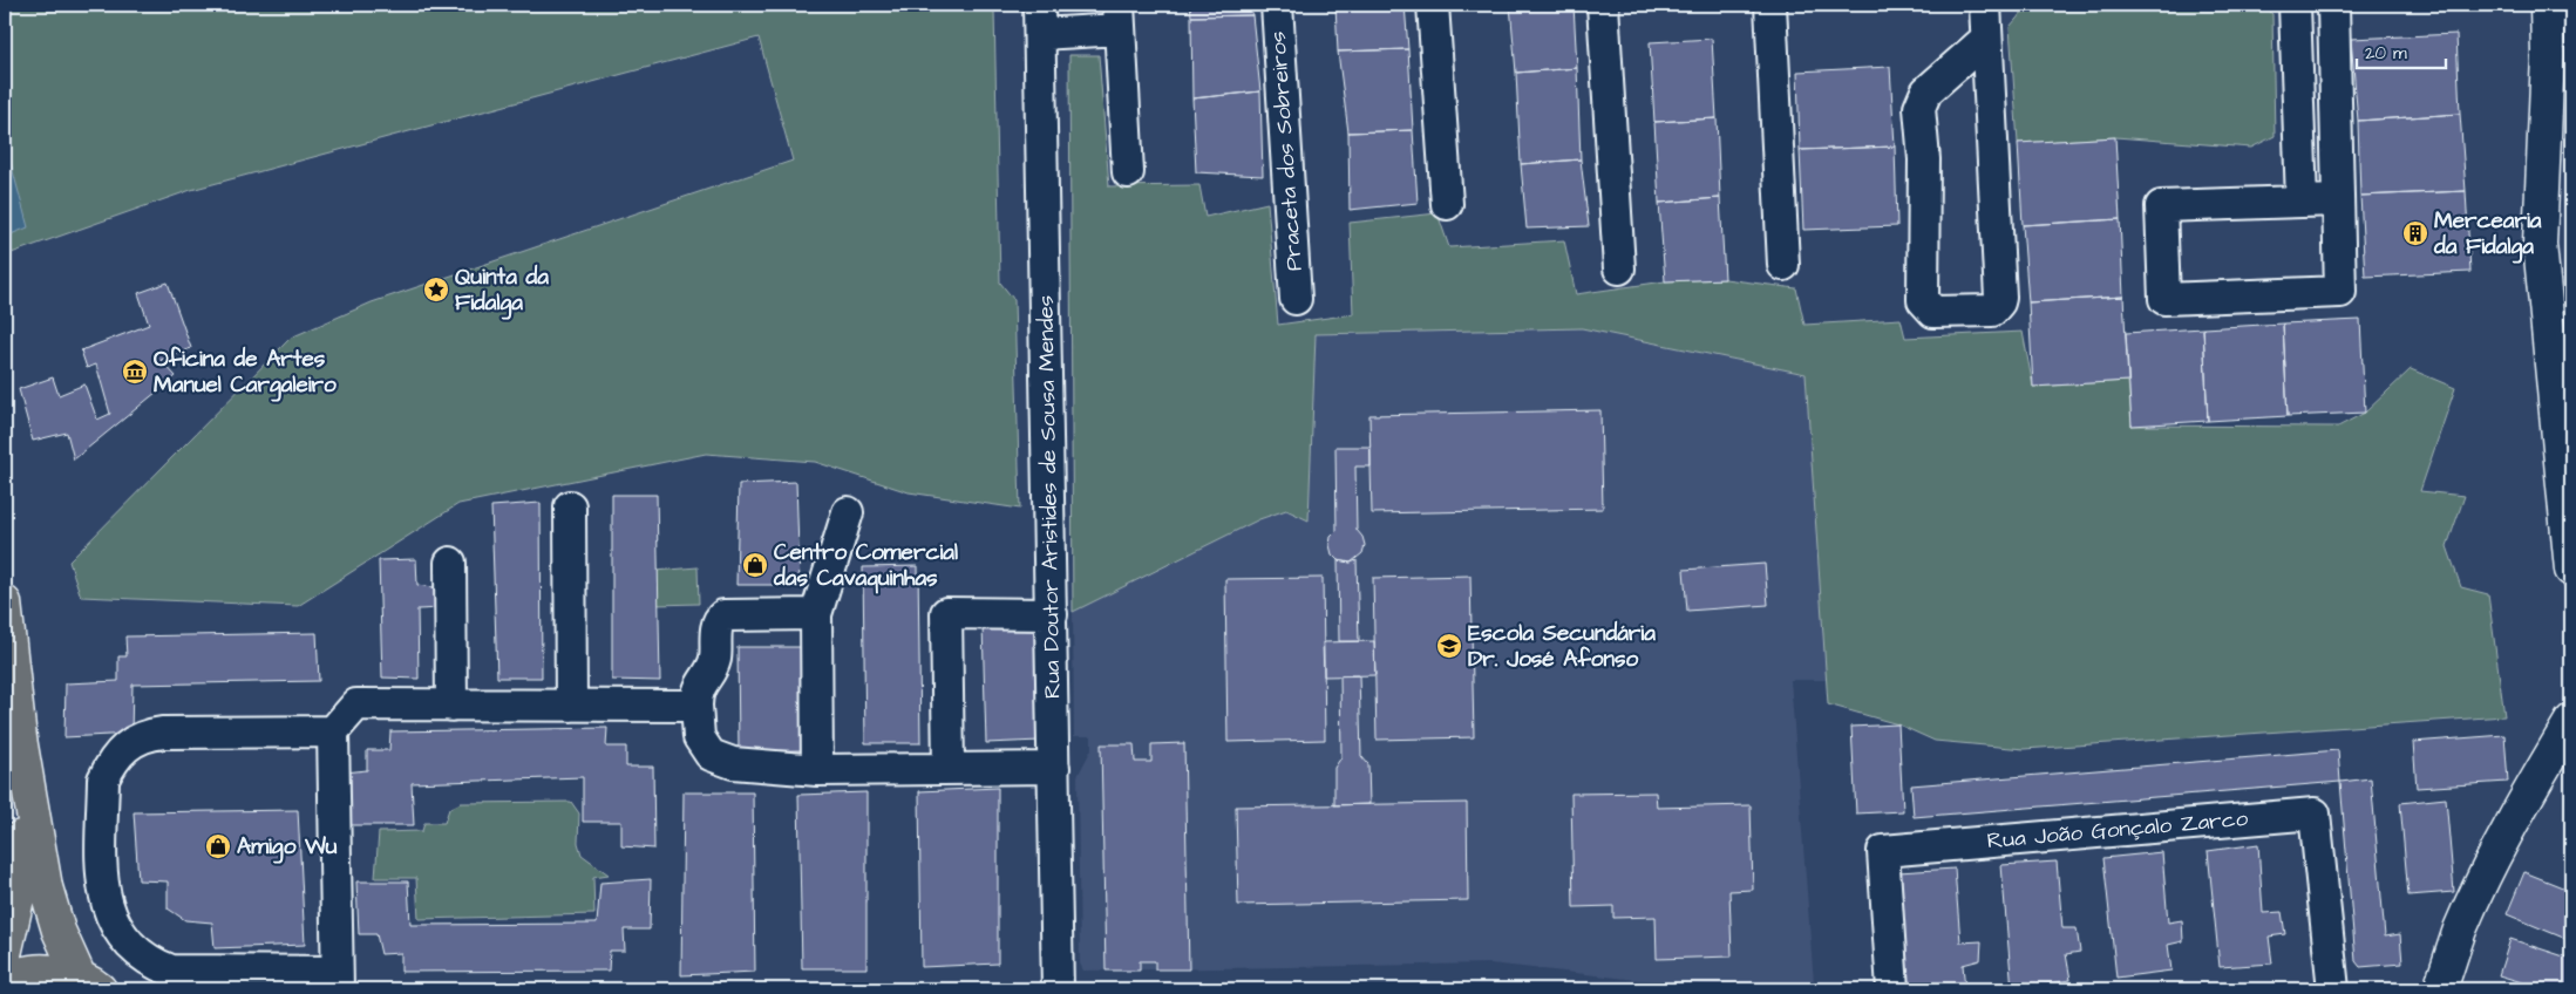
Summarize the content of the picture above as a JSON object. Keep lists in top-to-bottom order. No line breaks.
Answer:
{"streets":{"street":["Praceta dos Sobreiros","Rua Doutor Aristides de Sousa Mendes","Rua João Gonçalo Zarco"]},"places":{"building":["Mercearia da Fidalga"],"place":["Quinta da Fidalga"],"museum":["Oficina de Artes Manuel Cargaleiro"],"shop":["Centro Comercial das Cavaquinhas","Amigo Wu"],"school or university":["Escola Secundária Dr. José Afonso"]},"scale_bar":"20 m"}
